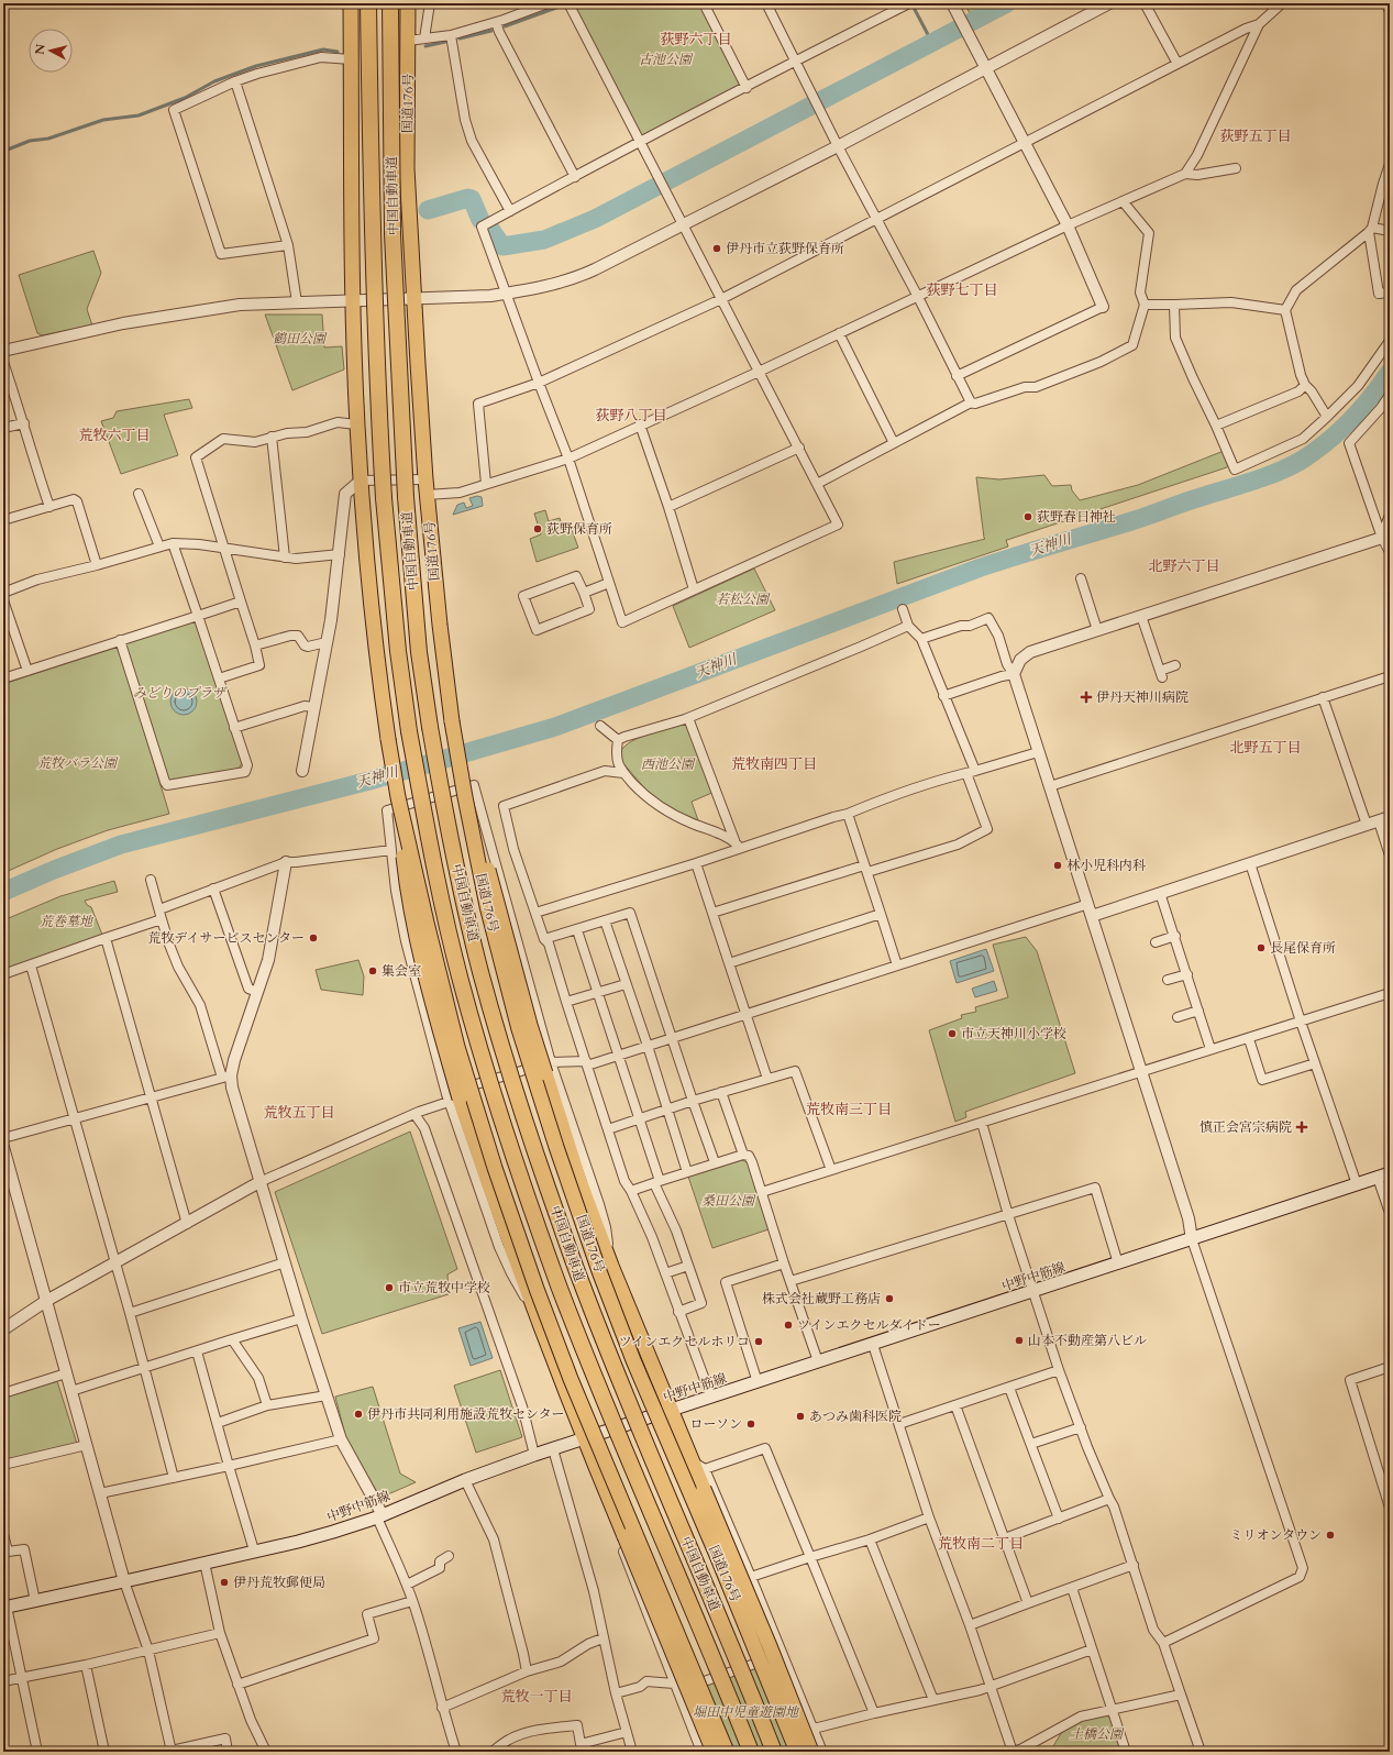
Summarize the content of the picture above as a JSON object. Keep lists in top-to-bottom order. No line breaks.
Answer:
{"streets":{"highway":["国道176号","中国自動車道"],"main road":["中野中筋線"]},"districts":["荻野六丁目","荻野五丁目","荻野七丁目","荻野八丁目","荒牧六丁目","北野六丁目","北野五丁目","荒牧南四丁目","荒牧南三丁目","荒牧五丁目","荒牧南二丁目","荒牧一丁目"],"water":["天神川"],"parks":["古池公園","鶴田公園","若松公園","みどりのプラザ","荒牧バラ公園","西池公園","荒巻墓地","桑田公園","堀田中児童遊園地","土橋公園"],"places":{"other":["伊丹市立荻野保育所","荻野春日神社","荻野保育所","林小児科内科","荒牧デイサービスセンター","長尾保育所","集会室","市立天神川小学校","市立荒牧中学校","株式会社蔵野工務店","ツインエクセルダイドー","山本不動産第八ビル","ツインエクセルホリコ","伊丹市共同利用施設荒牧センター","あつみ歯科医院","ローソン","ミリオンタウン","伊丹荒牧郵便局"],"health":["伊丹天神川病院","慎正会宮宗病院"]},"north":"left"}
